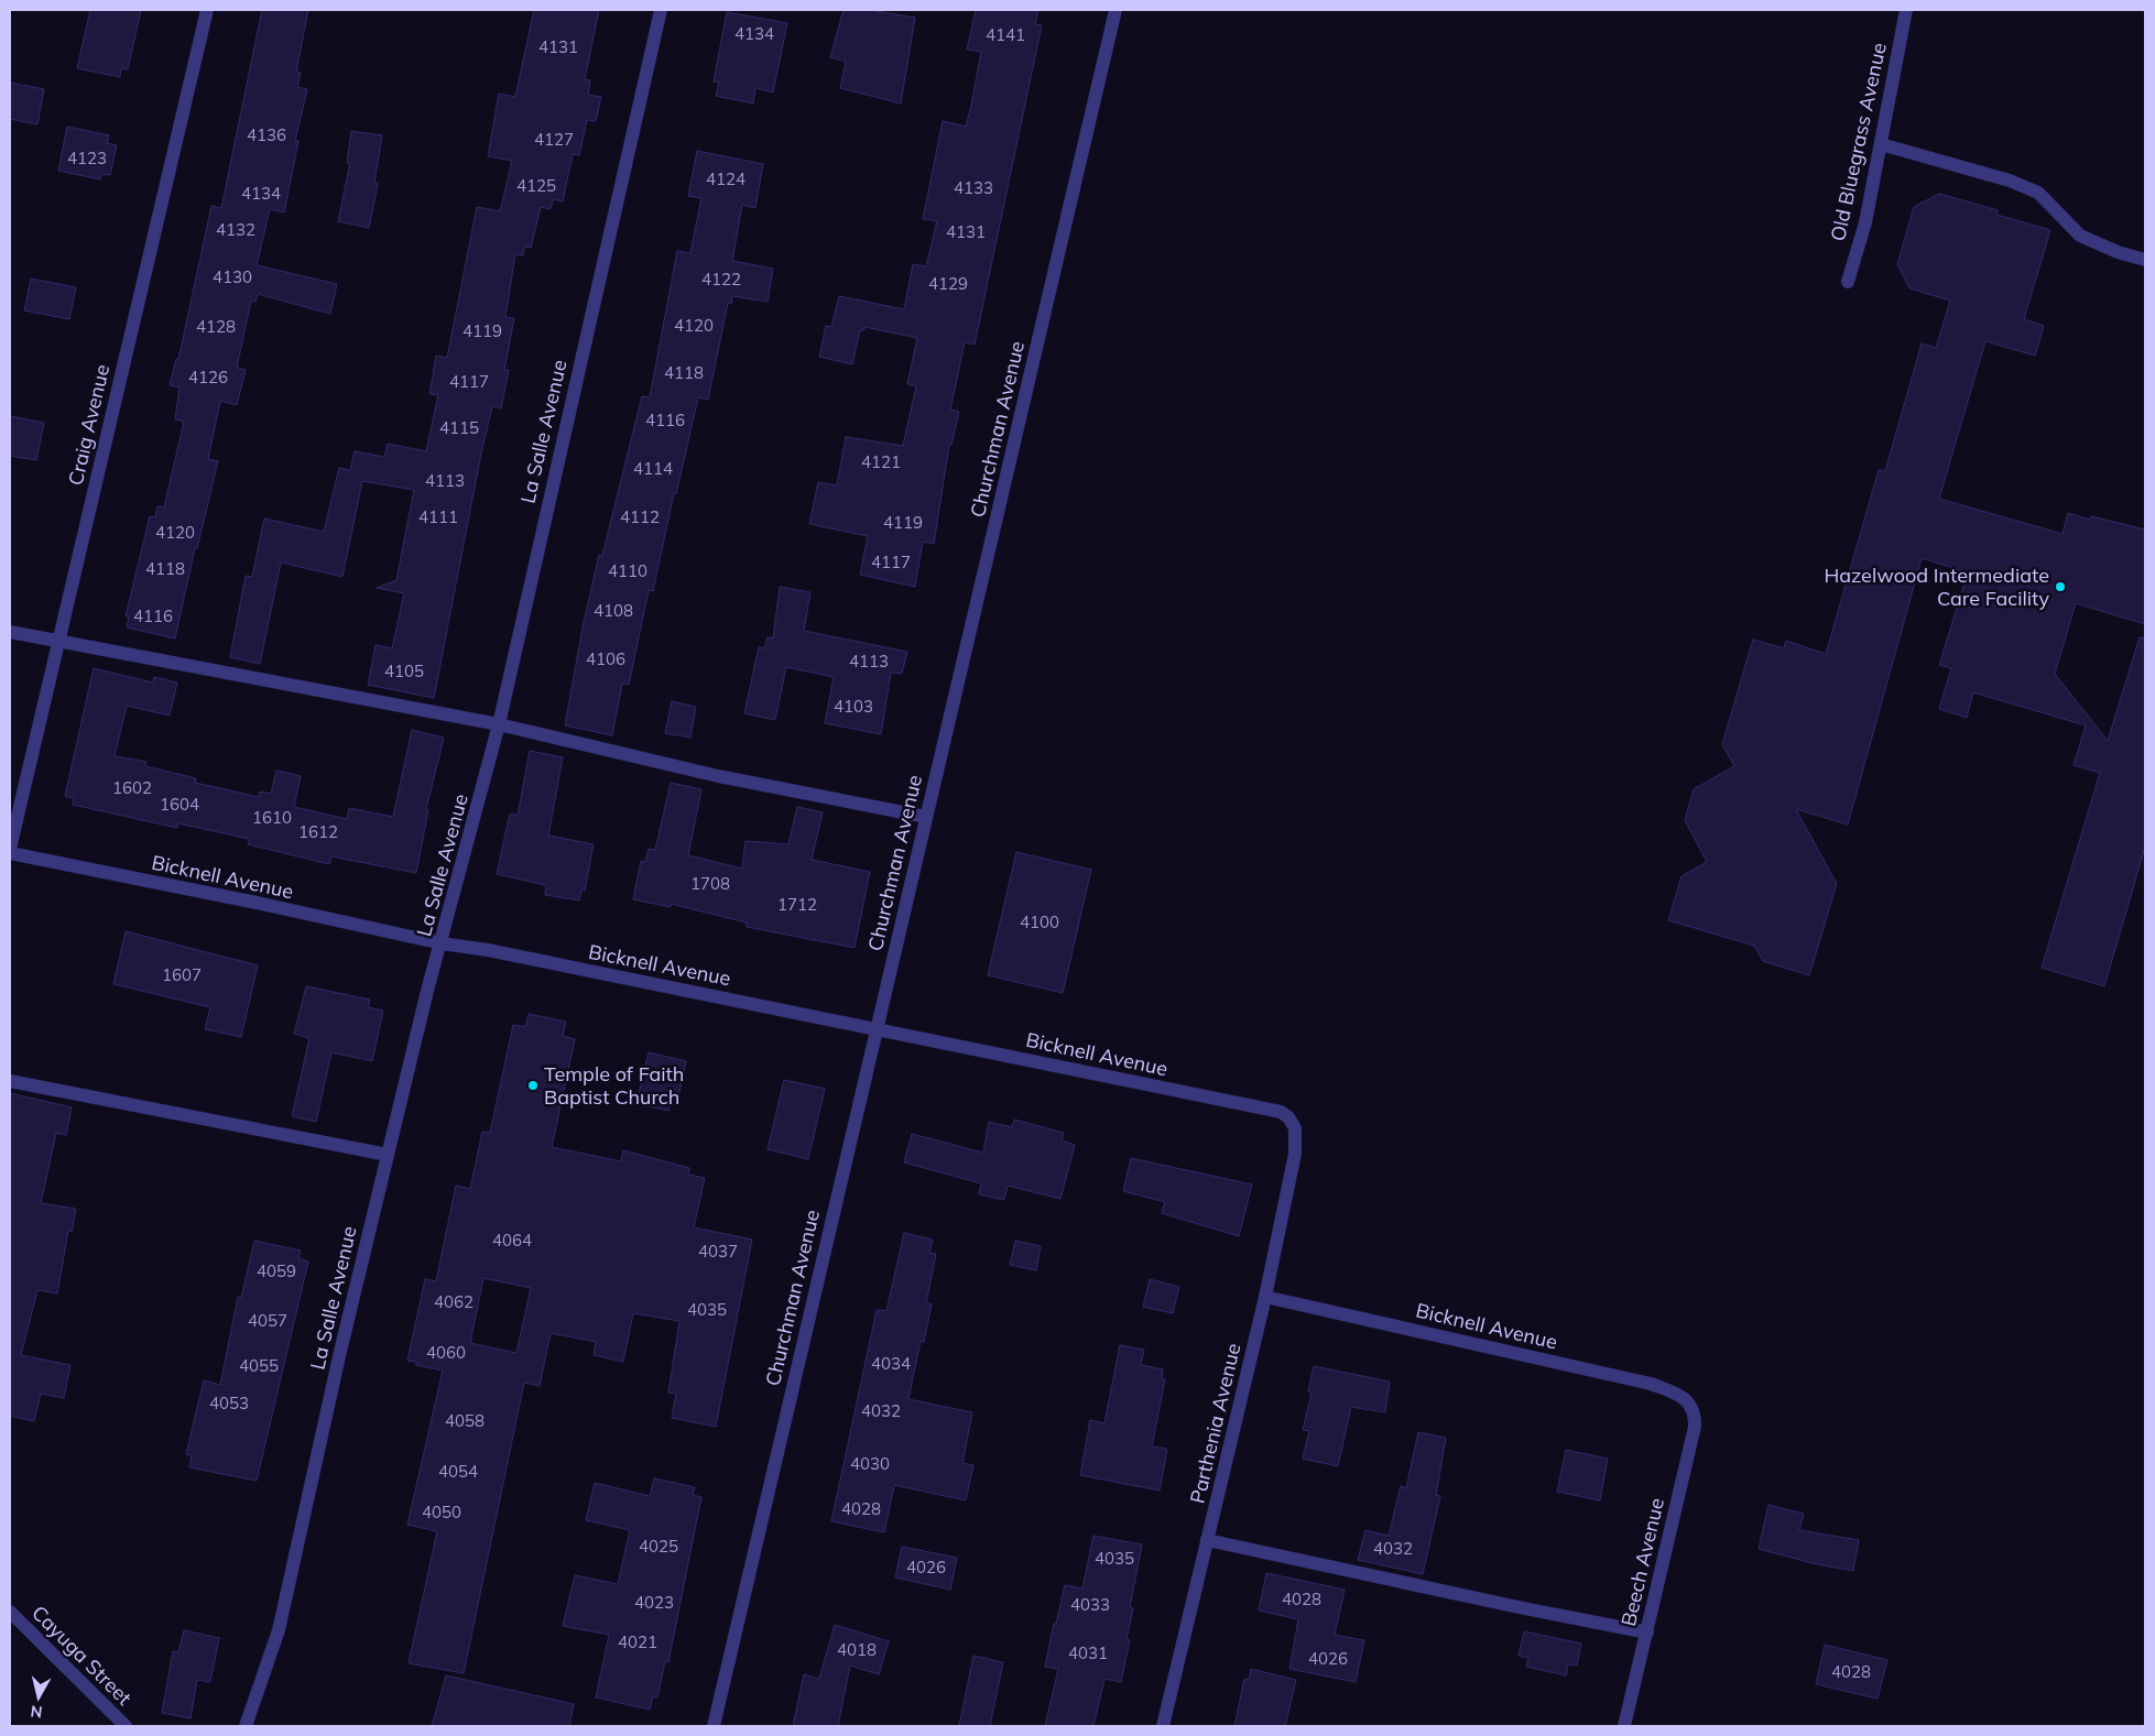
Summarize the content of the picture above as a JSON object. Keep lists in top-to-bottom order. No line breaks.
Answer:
{"streets":{"street":["Old Bluegrass Avenue","Craig Avenue","Churchman Avenue","La Salle Avenue","Bicknell Avenue","Parthenia Avenue","Beech Avenue","Cayuga Street"]},"crossings":[["Churchman Avenue","Bicknell Avenue"],["La Salle Avenue","Bicknell Avenue"],["Bicknell Avenue","Parthenia Avenue"],["Bicknell Avenue","Beech Avenue"]],"places":["Hazelwood Intermediate Care Facility","Temple of Faith Baptist Church"],"house_numbers":["4134","4141","4131","4136","4127","4123","4124","4125","4133","4134","4132","4131","4130","4122","4129","4120","4128","4119","4118","4126","4117","4116","4115","4121","4114","4113","4111","4112","4119","4120","4117","4118","4110","4108","4116","4106","4113","4105","4103","1602","1604","1610","1612","1708","1712","4100","1607","4064","4037","4059","4062","4035","4057","4060","4034","4055","4053","4032","4058","4030","4054","4028","4050","4025","4032","4035","4026","4028","4023","4033","4021","4018","4031","4026","4028"],"north":"bottom"}
